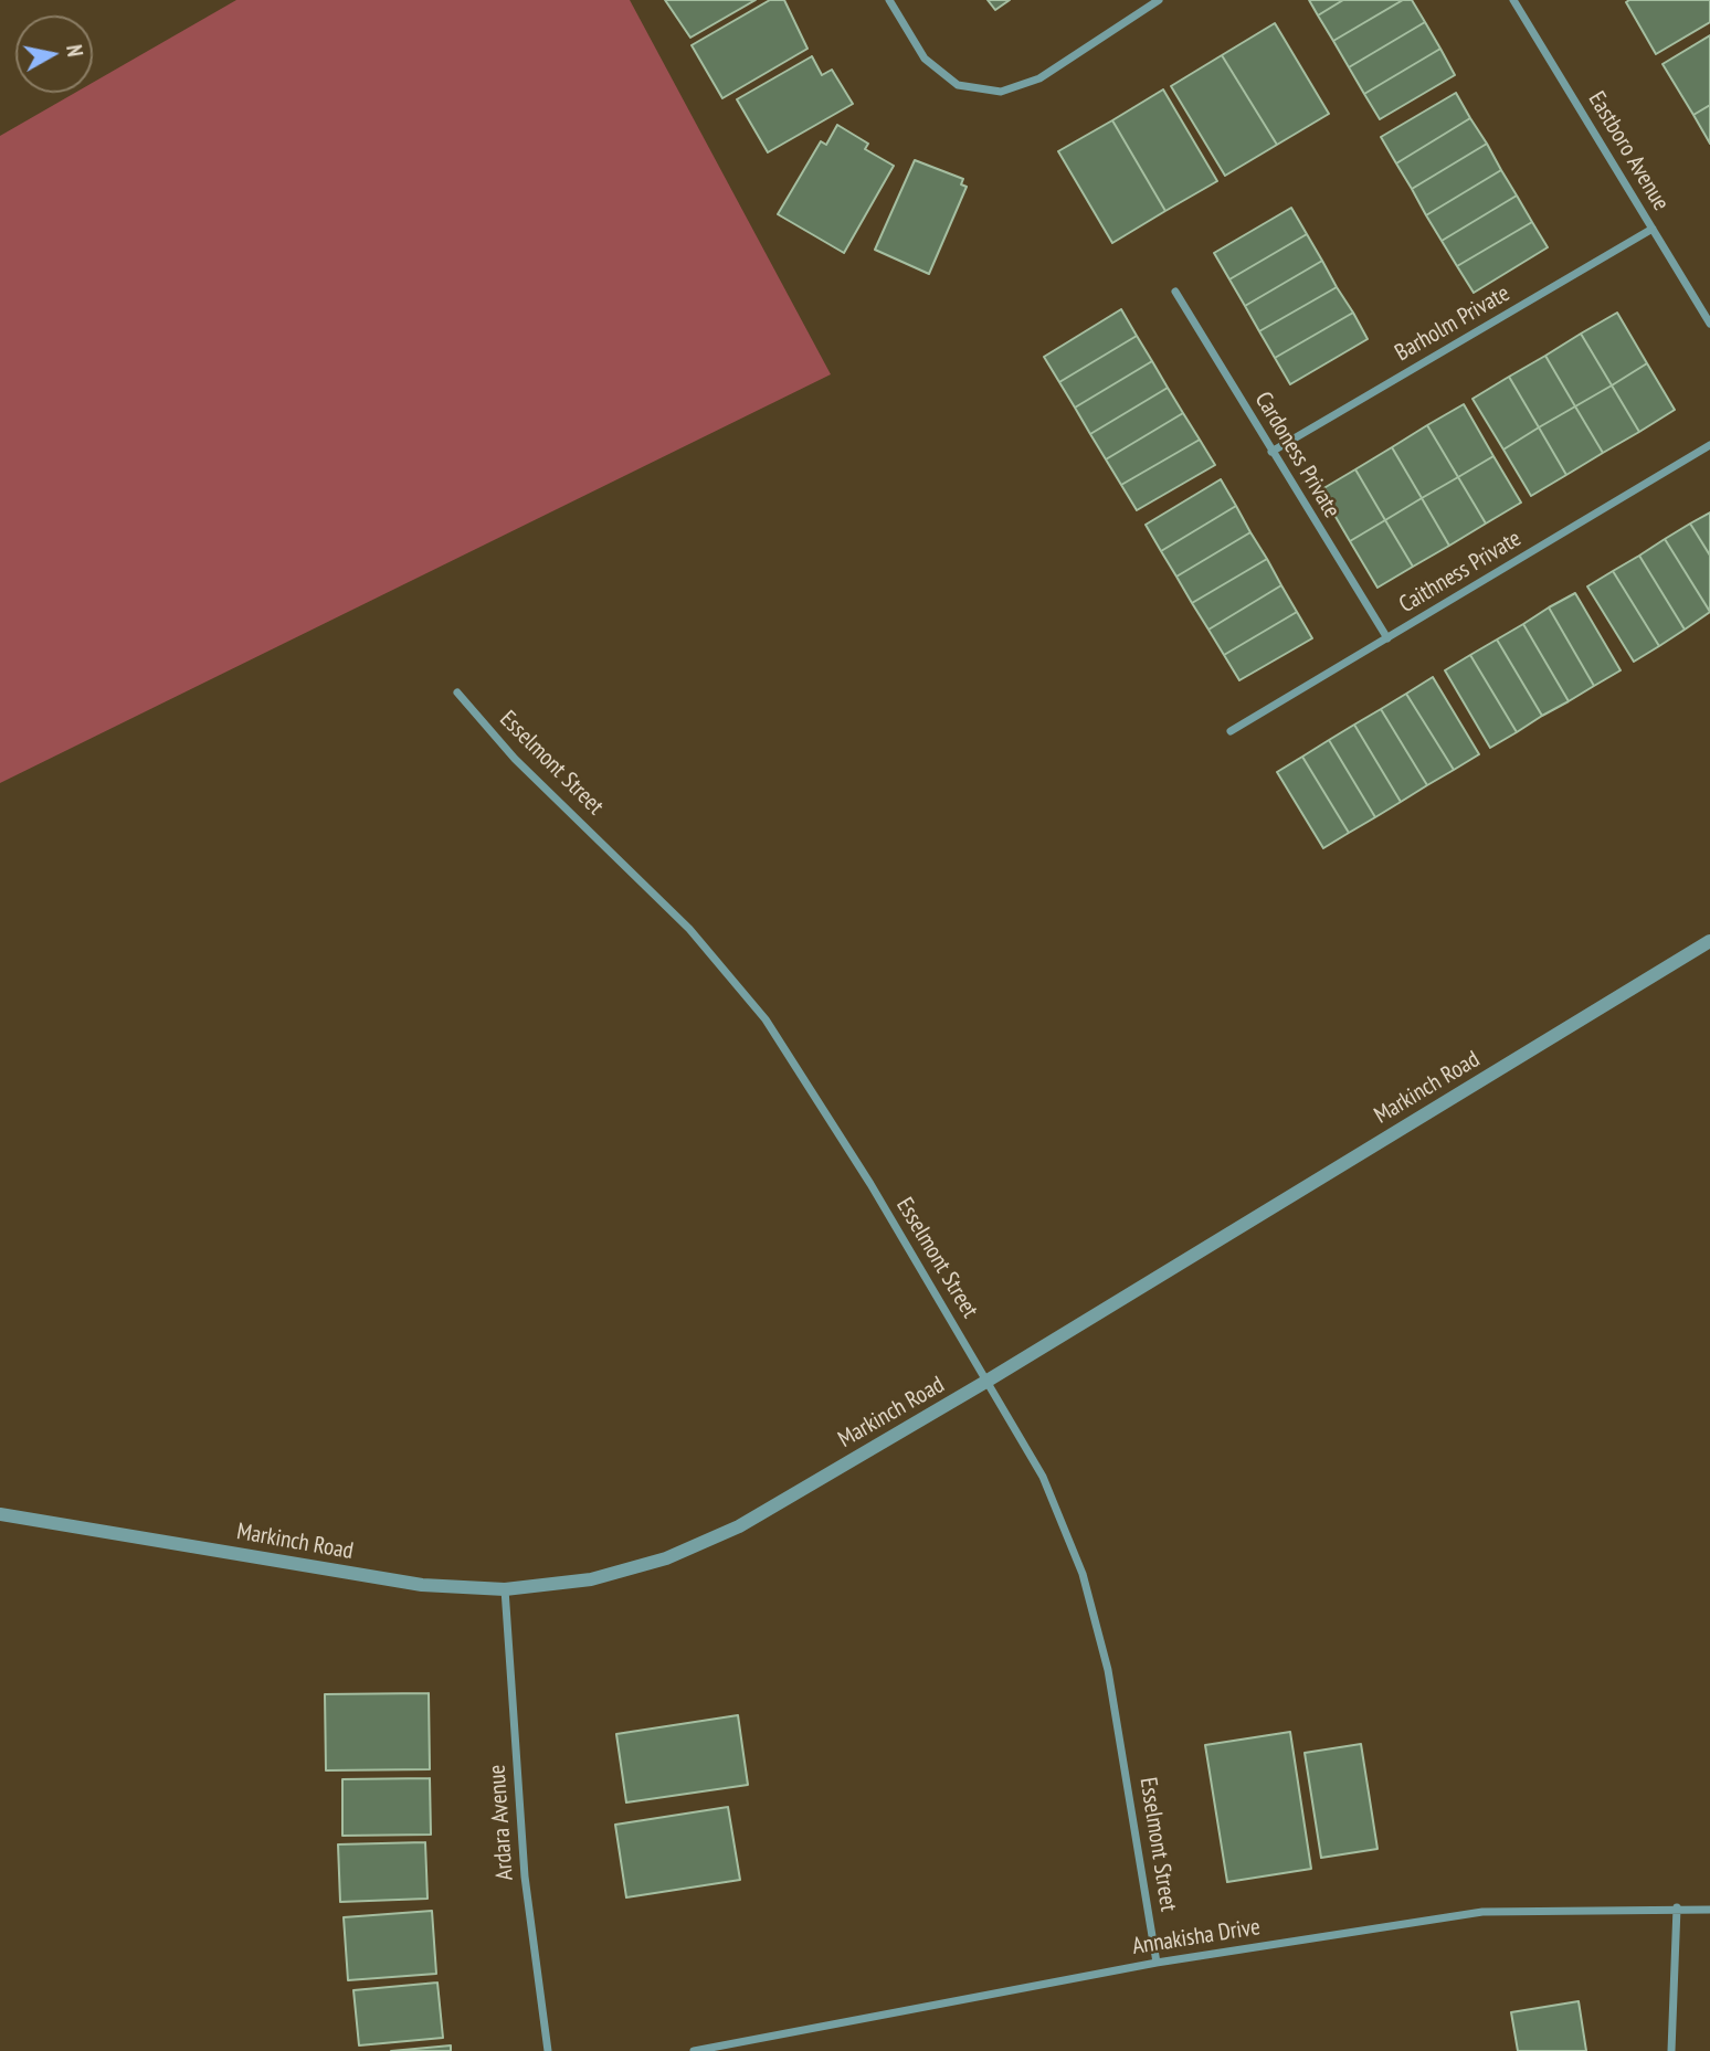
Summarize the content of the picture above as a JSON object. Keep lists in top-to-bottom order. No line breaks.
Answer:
{"streets":{"street":["Eastboro Avenue","Barholm Private","Cardoness Private","Caithness Private","Esselmont Street","Markinch Road","Ardara Avenue","Annakisha Drive"]},"crossings":[["Eastboro Avenue","Barholm Private"],["Barholm Private","Cardoness Private"],["Cardoness Private","Caithness Private"],["Esselmont Street","Markinch Road"],["Esselmont Street","Annakisha Drive"],["Markinch Road","Ardara Avenue"]],"north":"right"}
